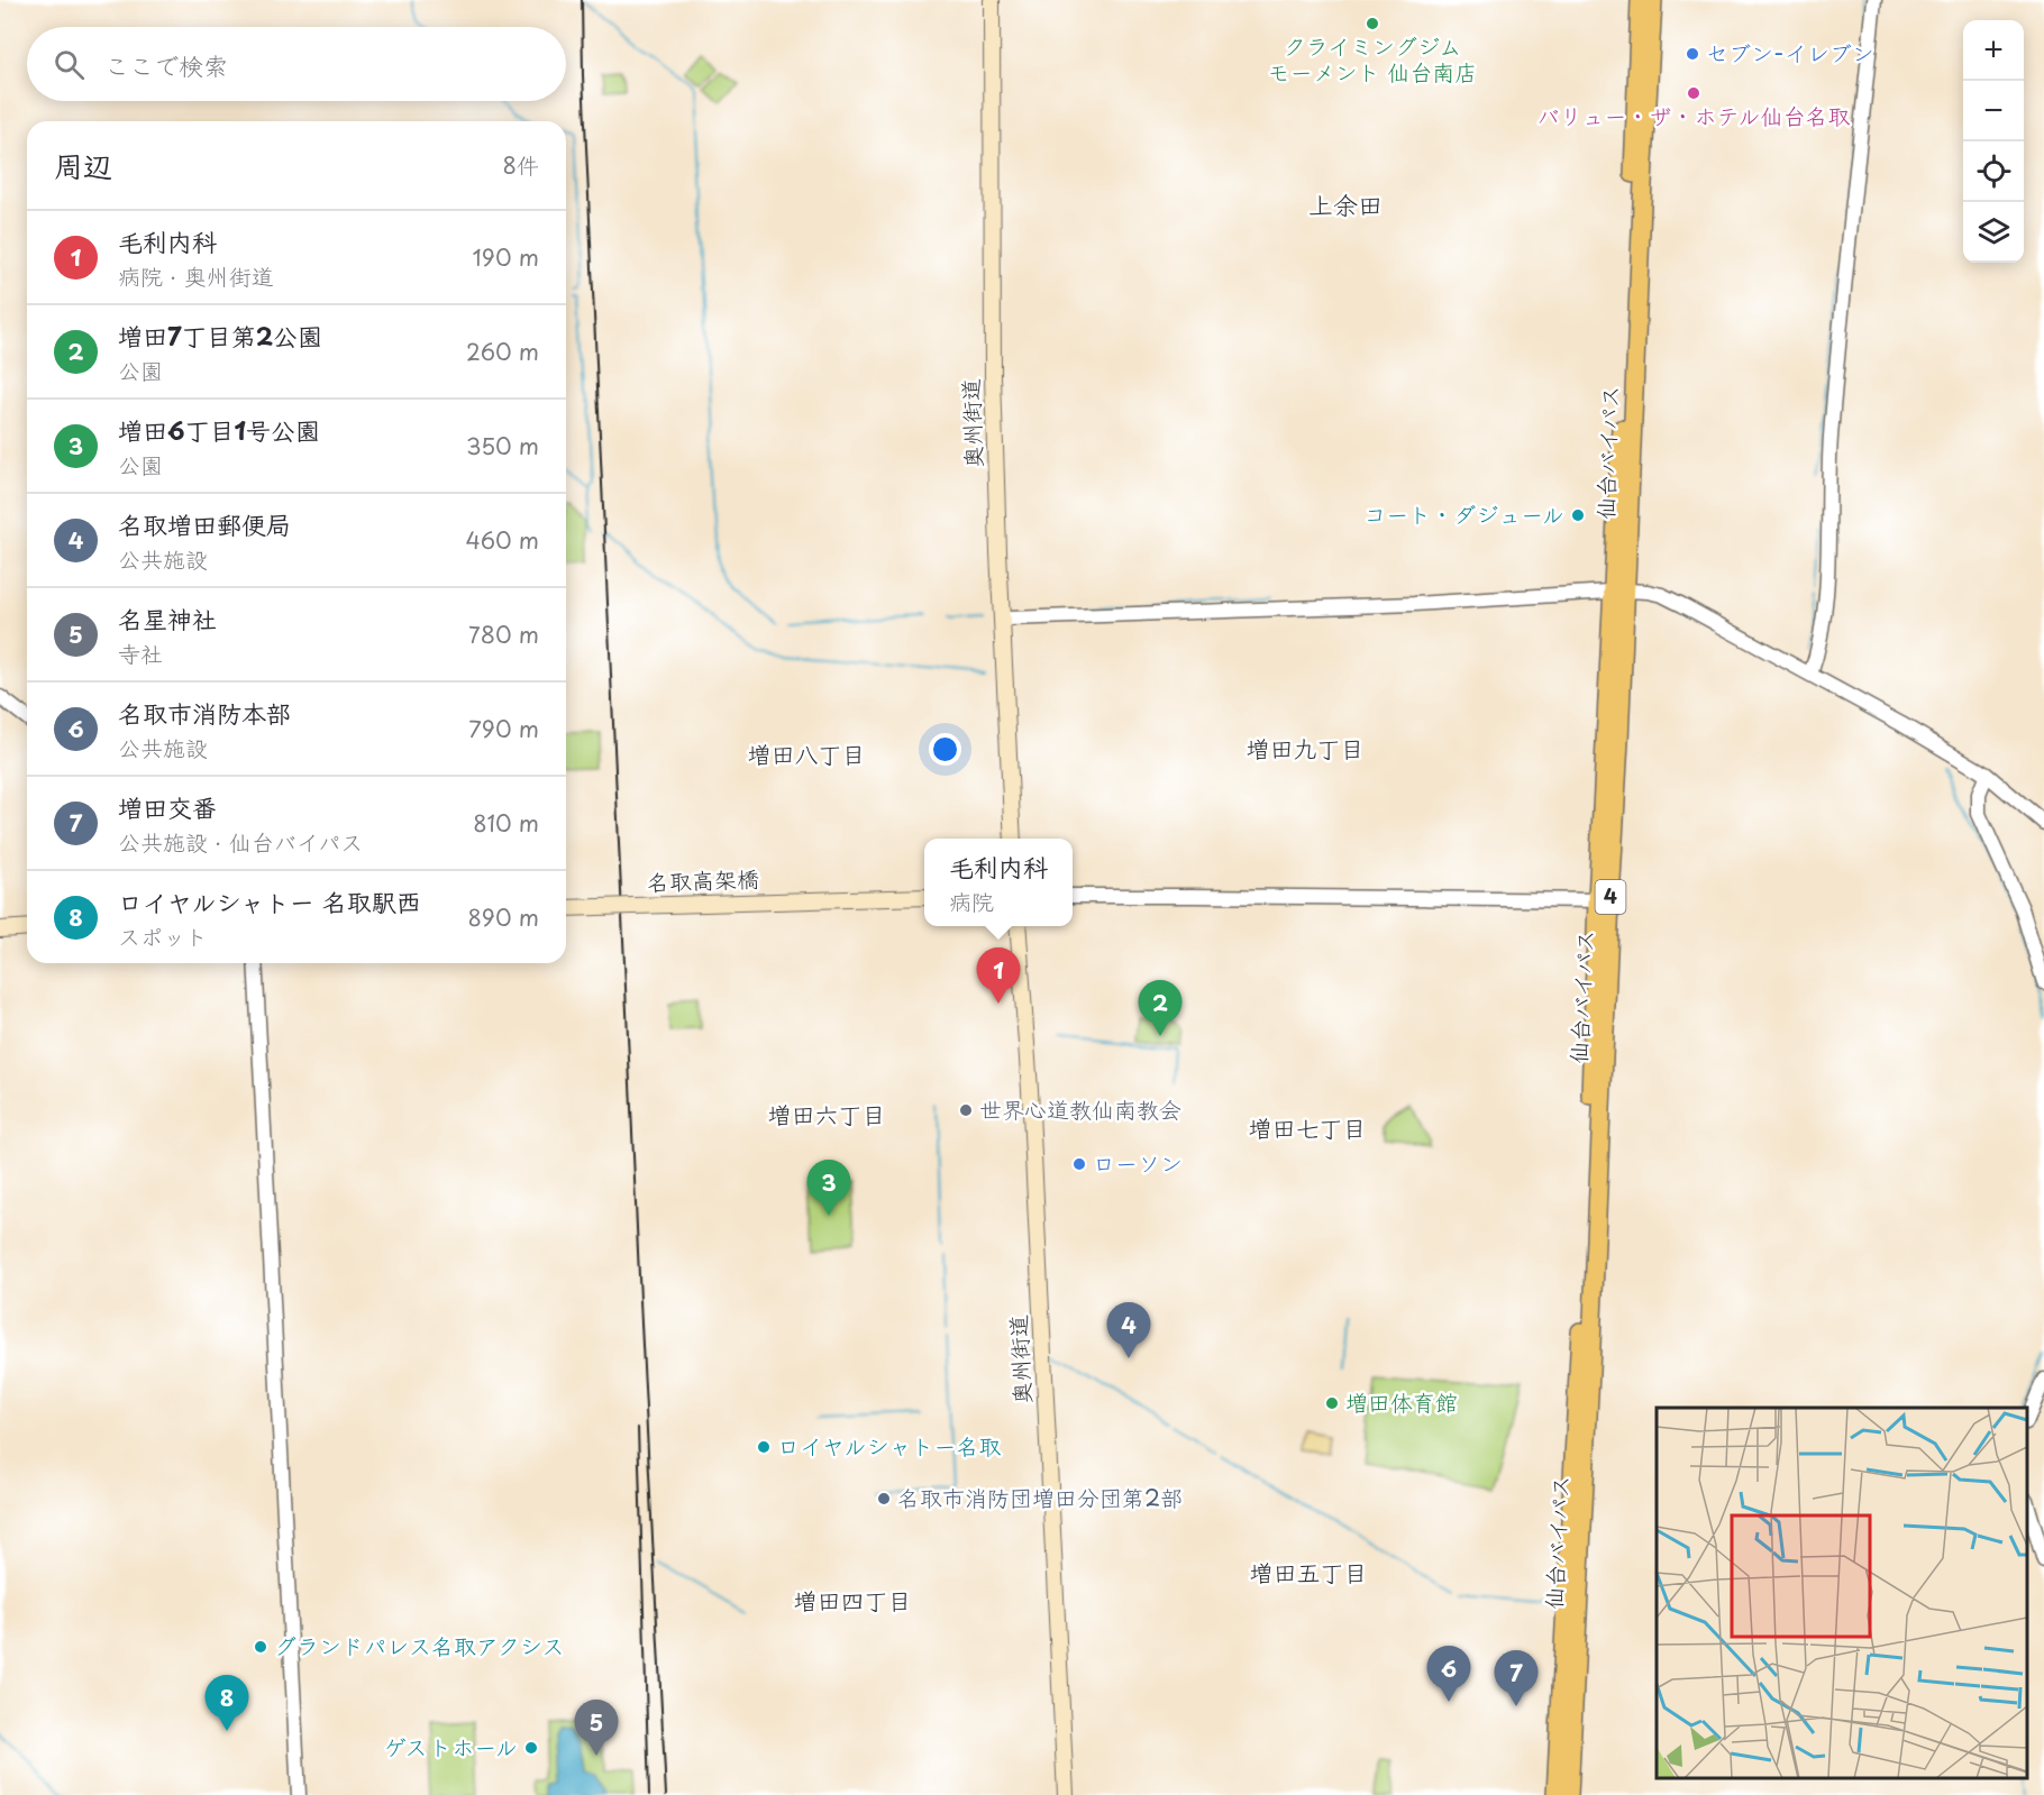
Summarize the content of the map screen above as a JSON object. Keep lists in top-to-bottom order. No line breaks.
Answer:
{"streets":{"highway":["仙台バイパス","4"],"main road":["奥州街道","名取高架橋"]},"districts":["上余田","増田九丁目","増田八丁目","増田六丁目","増田七丁目","増田五丁目","増田四丁目"],"places":["クライミングジム モーメント 仙台南店","セブン-イレブン","バリュー・ザ・ホテル仙台名取","コート・ダジュール","世界心道教仙南教会","ローソン","増田体育館","ロイヤルシャトー名取","名取市消防団増田分団第2部","グランドパレス名取アクシス","ゲストホール"],"page":{"map_buttons":["+","−"],"search":"ここで検索","heading":["周辺","8件"],"list":[{"mark":"1","name":"毛利内科","note":"病院 · 奥州街道","value":"190 m"},{"mark":"2","name":"増田7丁目第2公園","note":"公園","value":"260 m"},{"mark":"3","name":"増田6丁目1号公園","note":"公園","value":"350 m"},{"mark":"4","name":"名取増田郵便局","note":"公共施設","value":"460 m"},{"mark":"5","name":"名星神社","note":"寺社","value":"780 m"},{"mark":"6","name":"名取市消防本部","note":"公共施設","value":"790 m"},{"mark":"7","name":"増田交番","note":"公共施設 · 仙台バイパス","value":"810 m"},{"mark":"8","name":"ロイヤルシャトー 名取駅西","note":"スポット","value":"890 m"}],"popup":["毛利内科","病院"],"pins":["1","2","3","4","6","7","8","5"]}}
